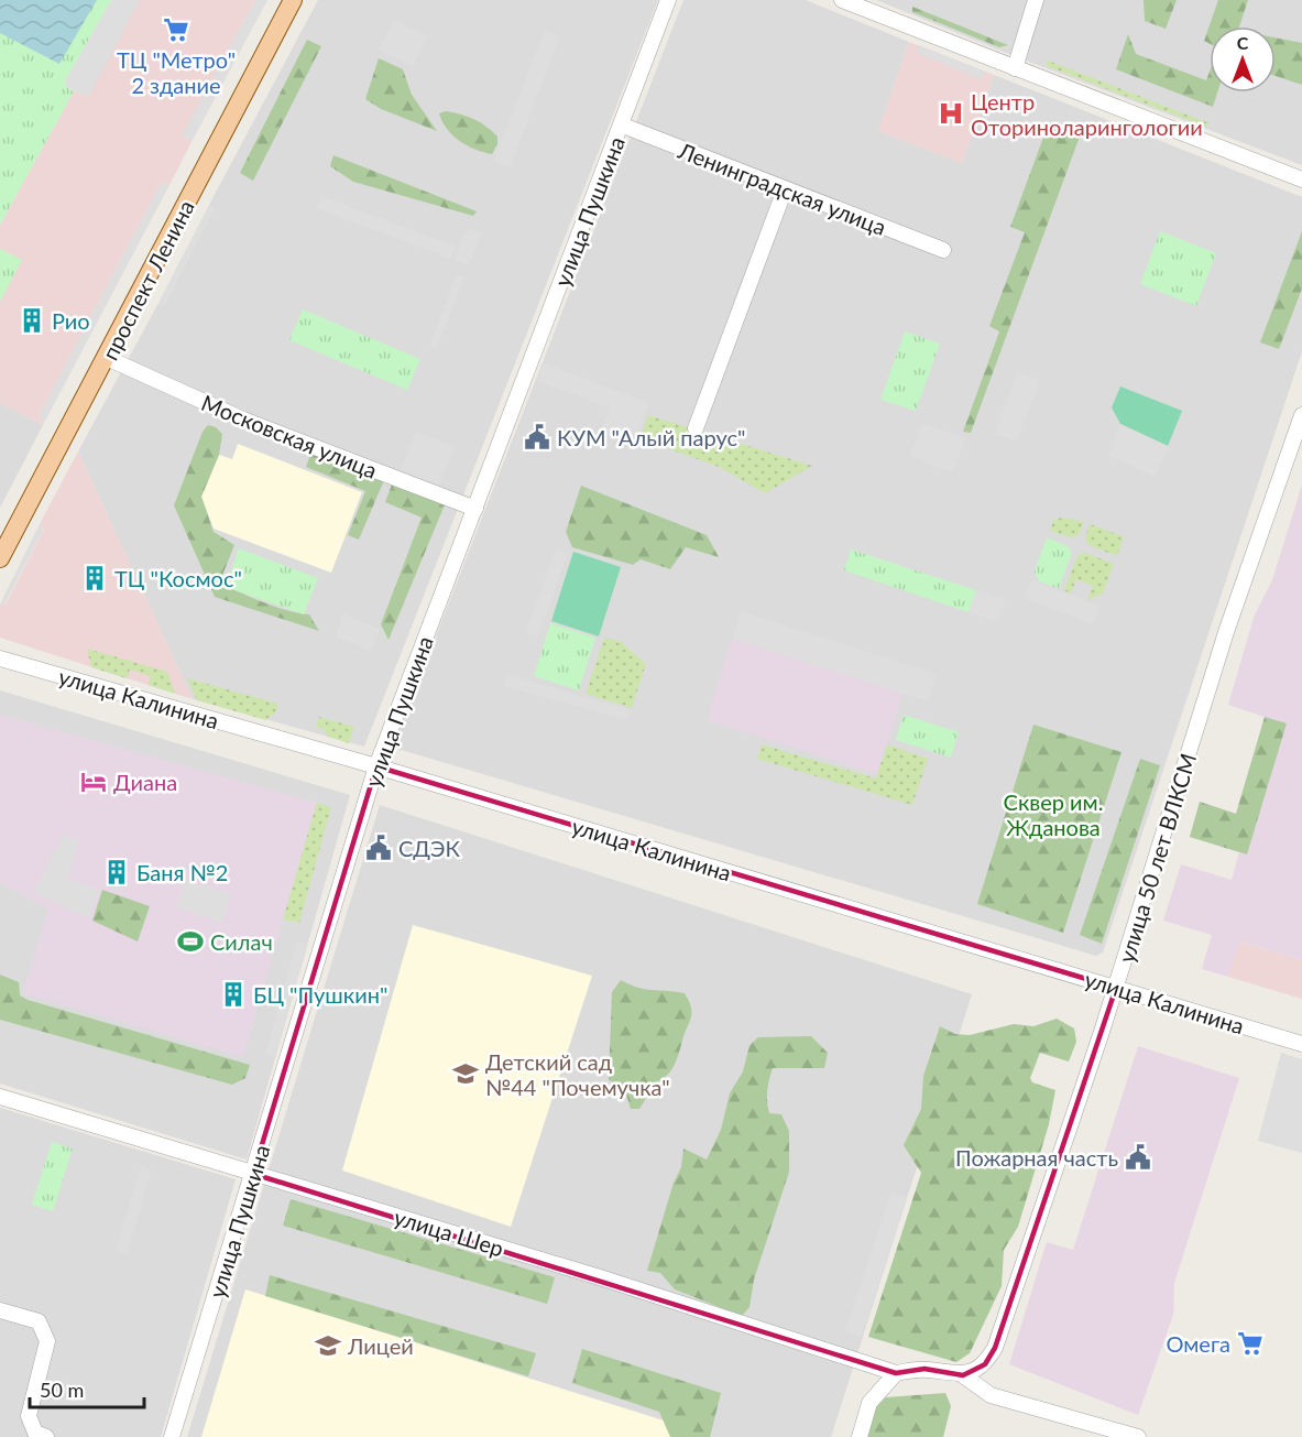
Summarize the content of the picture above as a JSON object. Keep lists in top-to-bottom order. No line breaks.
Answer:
{"streets":{"main road":["проспект Ленина"],"street":["Ленинградская улица","улица Пушкина","Московская улица","улица Калинина","улица 50 лет ВЛКСМ","улица Шер"]},"crossings":[["Ленинградская улица","улица Пушкина"],["улица Пушкина","Московская улица"],["улица Пушкина","улица Калинина"],["улица Пушкина","улица Шер"],["проспект Ленина","Московская улица"],["улица Калинина","улица 50 лет ВЛКСМ"]],"parks":["Сквер им. Жданова"],"places":{"supermarket":["ТЦ \"Метро\" 2 здание","Омега"],"hospital":["Центр Оториноларингологии"],"building":["Рио","ТЦ \"Космос\"","Баня №2","БЦ \"Пушкин\""],"public building":["КУМ \"Алый парус\"","СДЭК","Пожарная часть"],"hotel":["Диана"],"sports":["Силач"],"school or university":["Детский сад №44 \"Почемучка\"","Лицей"]},"scale_bar":"50 m","north":"top"}
